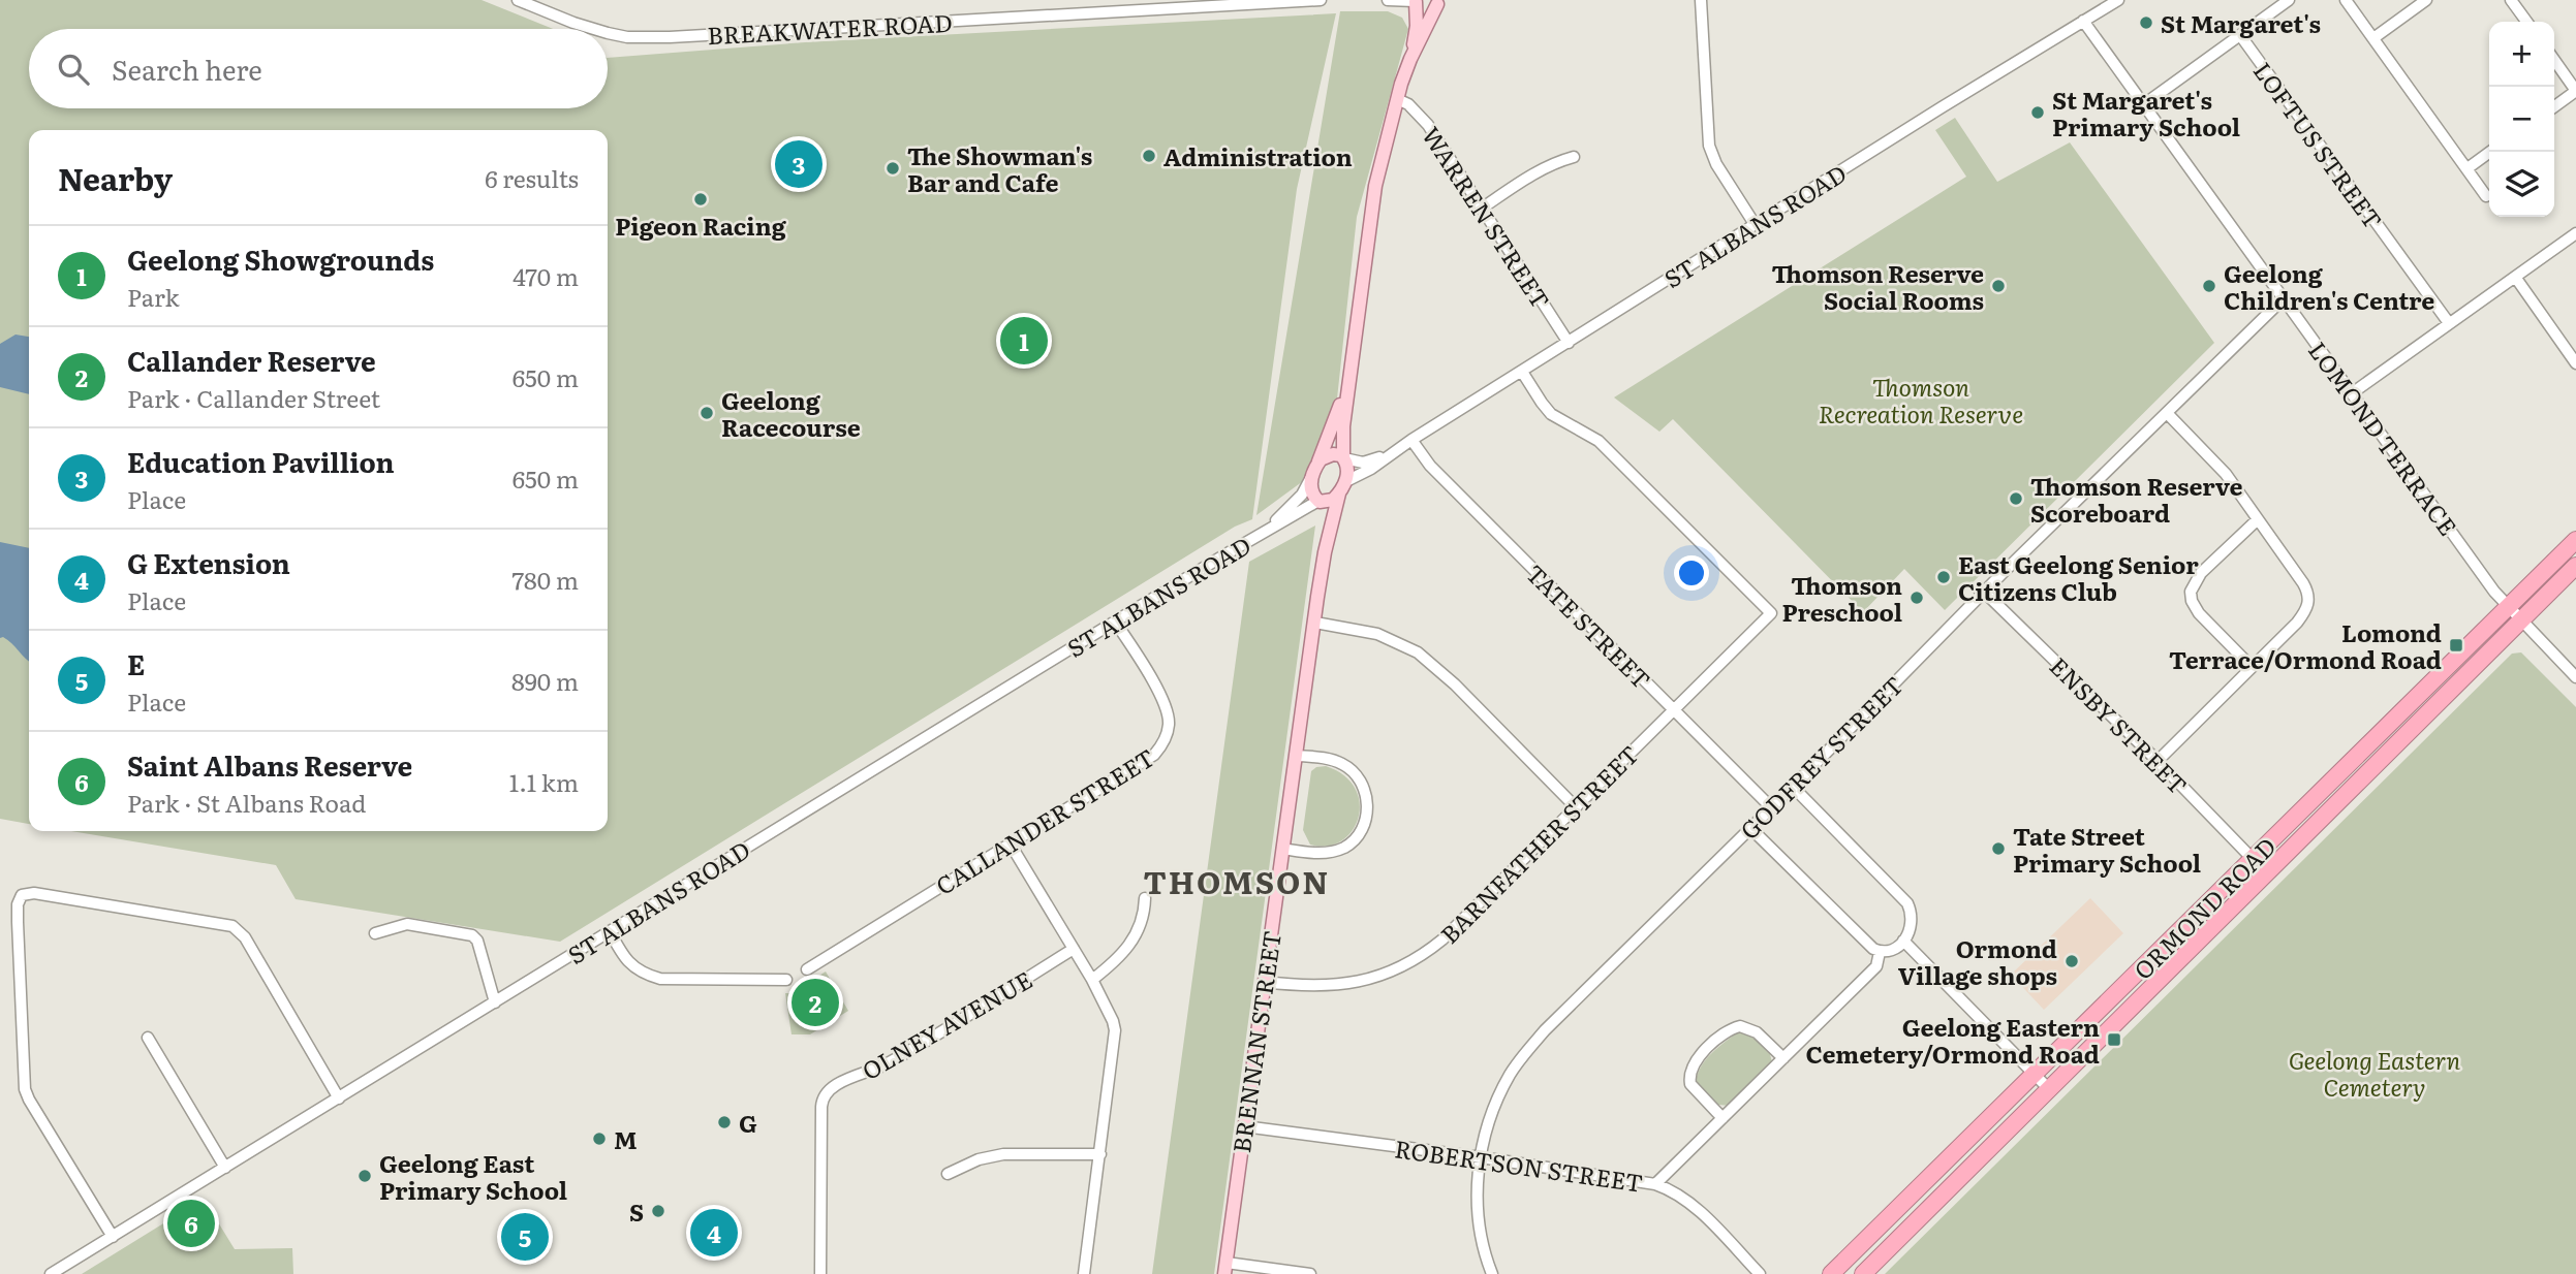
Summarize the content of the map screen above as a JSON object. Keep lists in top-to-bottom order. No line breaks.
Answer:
{"streets":{"highway":["ORMOND ROAD"],"main road":["BRENNAN STREET"],"street":["BREAKWATER ROAD","LOFTUS STREET","WARREN STREET","ST ALBANS ROAD","LOMOND TERRACE","TATE STREET","ENSBY STREET","GODFREY STREET","CALLANDER STREET","BARNFATHER STREET","OLNEY AVENUE","ROBERTSON STREET"]},"crossings":[["WARREN STREET","ST ALBANS ROAD"],["ST ALBANS ROAD","LOMOND TERRACE"],["ST ALBANS ROAD","TATE STREET"],["ST ALBANS ROAD","CALLANDER STREET"],["ST ALBANS ROAD","BARNFATHER STREET"],["ST ALBANS ROAD","BRENNAN STREET"],["LOMOND TERRACE","GODFREY STREET"],["LOMOND TERRACE","ORMOND ROAD"],["TATE STREET","GODFREY STREET"],["TATE STREET","BARNFATHER STREET"],["ENSBY STREET","GODFREY STREET"],["ENSBY STREET","ORMOND ROAD"],["GODFREY STREET","ROBERTSON STREET"],["BARNFATHER STREET","BRENNAN STREET"],["BRENNAN STREET","ROBERTSON STREET"]],"districts":["THOMSON"],"parks":["Thomson Recreation Reserve","Geelong Eastern Cemetery"],"places":{"other":["St Margaret's","St Margaret's Primary School","Administration","The Showman's Bar and Cafe","Pigeon Racing","Thomson Reserve Social Rooms","Geelong Children's Centre","Geelong Racecourse","Thomson Reserve Scoreboard","East Geelong Senior Citizens Club","Thomson Preschool","Tate Street Primary School","Ormond Village shops","G","M","Geelong East Primary School","S"],"transit":["Lomond Terrace/Ormond Road","Geelong Eastern Cemetery/Ormond Road"]},"page":{"map_buttons":["+","−"],"search":"Search here","heading":["Nearby","6 results"],"pins":["3","1","2","6","4","5"],"list":[{"mark":"1","name":"Geelong Showgrounds","note":"Park","value":"470 m"},{"mark":"2","name":"Callander Reserve","note":"Park · Callander Street","value":"650 m"},{"mark":"3","name":"Education Pavillion","note":"Place","value":"650 m"},{"mark":"4","name":"G Extension","note":"Place","value":"780 m"},{"mark":"5","name":"E","note":"Place","value":"890 m"},{"mark":"6","name":"Saint Albans Reserve","note":"Park · St Albans Road","value":"1.1 km"}]}}
